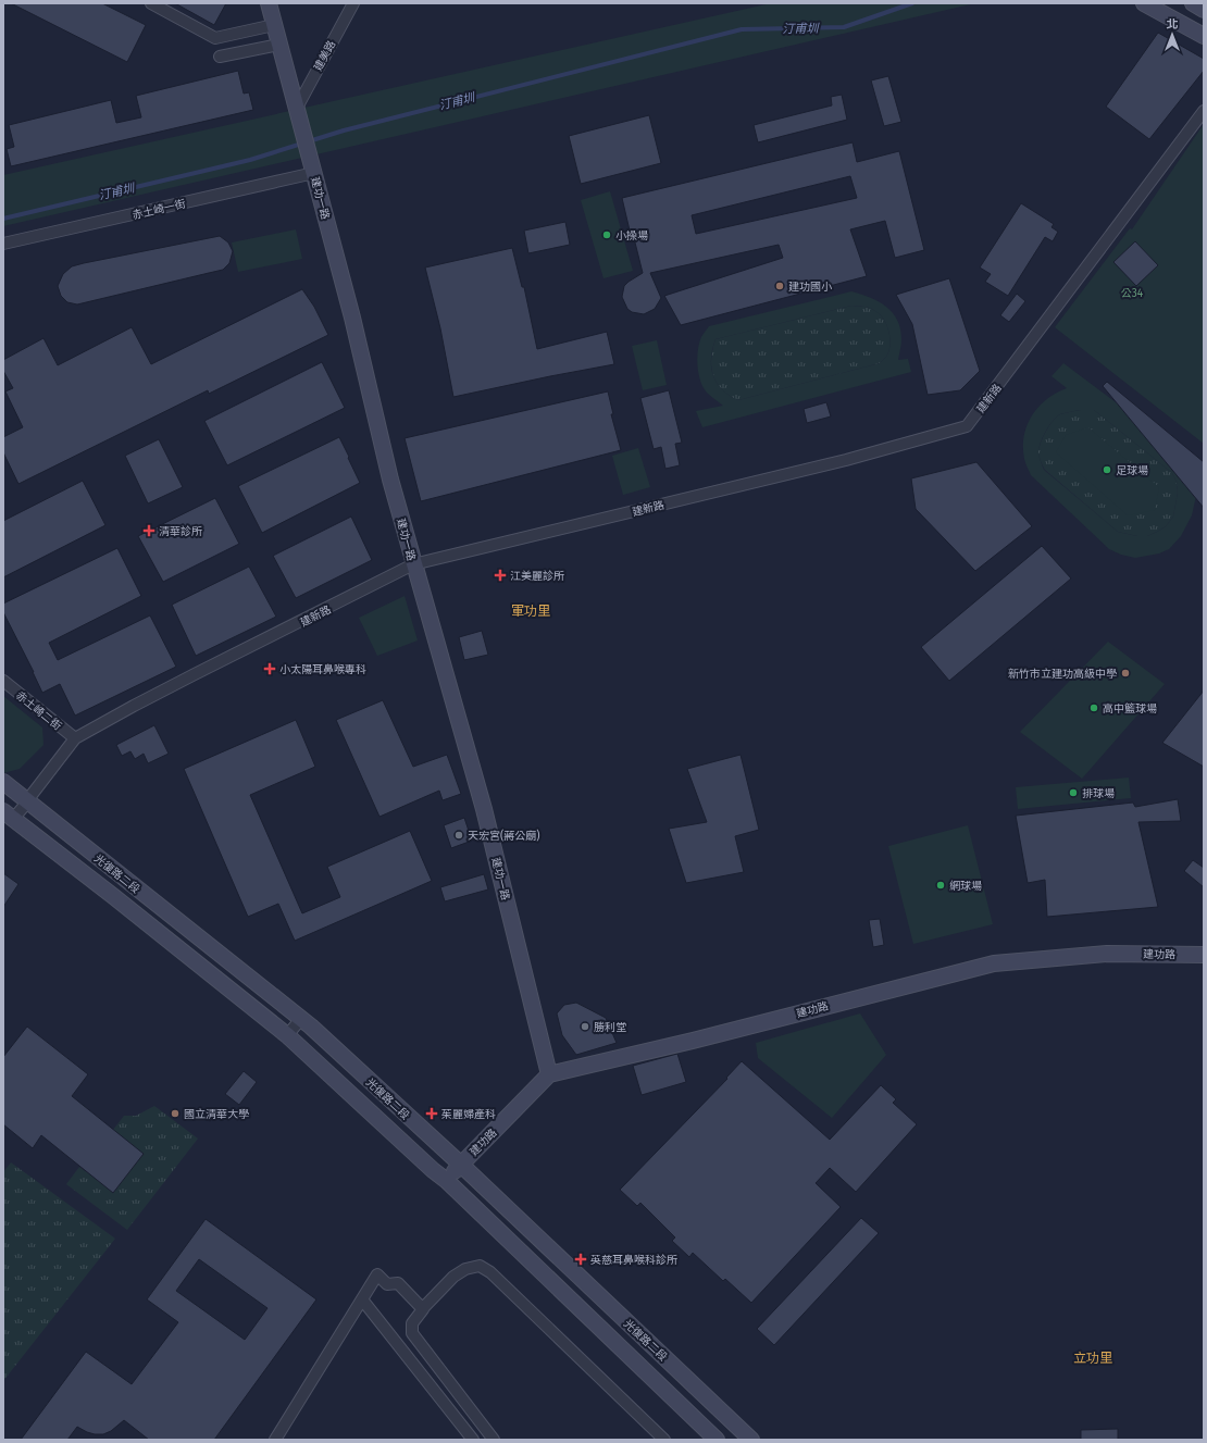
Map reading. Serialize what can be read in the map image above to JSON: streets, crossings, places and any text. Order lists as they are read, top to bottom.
{
  "streets": {
    "street": [
      "建美路",
      "建功一路",
      "赤土崎一街",
      "建新路",
      "赤土崎二街",
      "光復路二段",
      "建功路"
    ]
  },
  "crossings": [
    ["建美路", "建功一路"],
    ["建功一路", "赤土崎一街"],
    ["建功一路", "建新路"],
    ["建功一路", "建功路"],
    ["建新路", "赤土崎二街"],
    ["建新路", "光復路二段"],
    ["光復路二段", "建功路"]
  ],
  "districts": ["軍功里", "立功里"],
  "water": ["汀甫圳"],
  "parks": ["公34"],
  "places": {
    "other": [
      "小操場",
      "建功國小",
      "足球場",
      "新竹市立建功高級中學",
      "高中籃球場",
      "排球場",
      "天宏宮(蔣公廟)",
      "網球場",
      "勝利堂",
      "國立清華大學"
    ],
    "health": [
      "清華診所",
      "江美麗診所",
      "小太陽耳鼻喉專科",
      "茱麗婦產科",
      "英慈耳鼻喉科診所"
    ]
  },
  "north": "top"
}
